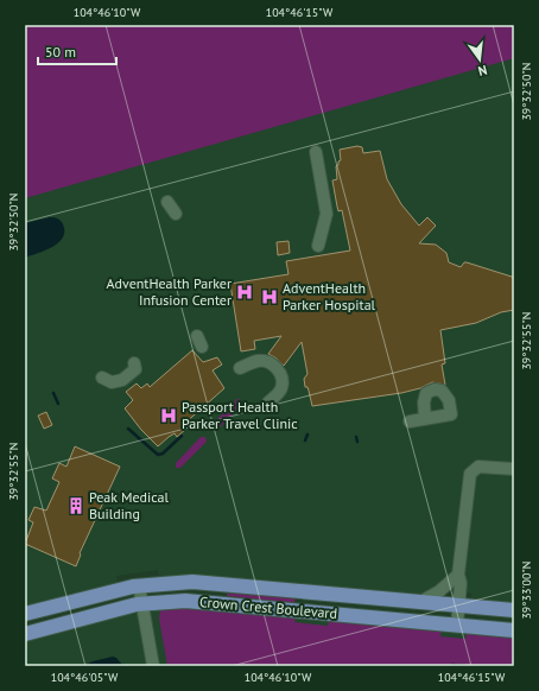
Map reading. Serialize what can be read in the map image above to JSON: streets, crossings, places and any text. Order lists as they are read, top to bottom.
{
  "streets": {
    "main road": ["Crown Crest Boulevard"]
  },
  "places": {
    "hospital": ["AdventHealth Parker Infusion Center", "AdventHealth Parker Hospital", "Passport Health Parker Travel Clinic"],
    "building": ["Peak Medical Building"]
  },
  "scale_bar": "50 m",
  "north": "bottom",
  "coordinates": [
    "104°46'10\"W",
    "104°46'15\"W",
    "39°32'50\"N",
    "39°32'55\"N",
    "39°33'00\"N",
    "104°46'05\"W"
  ]
}
